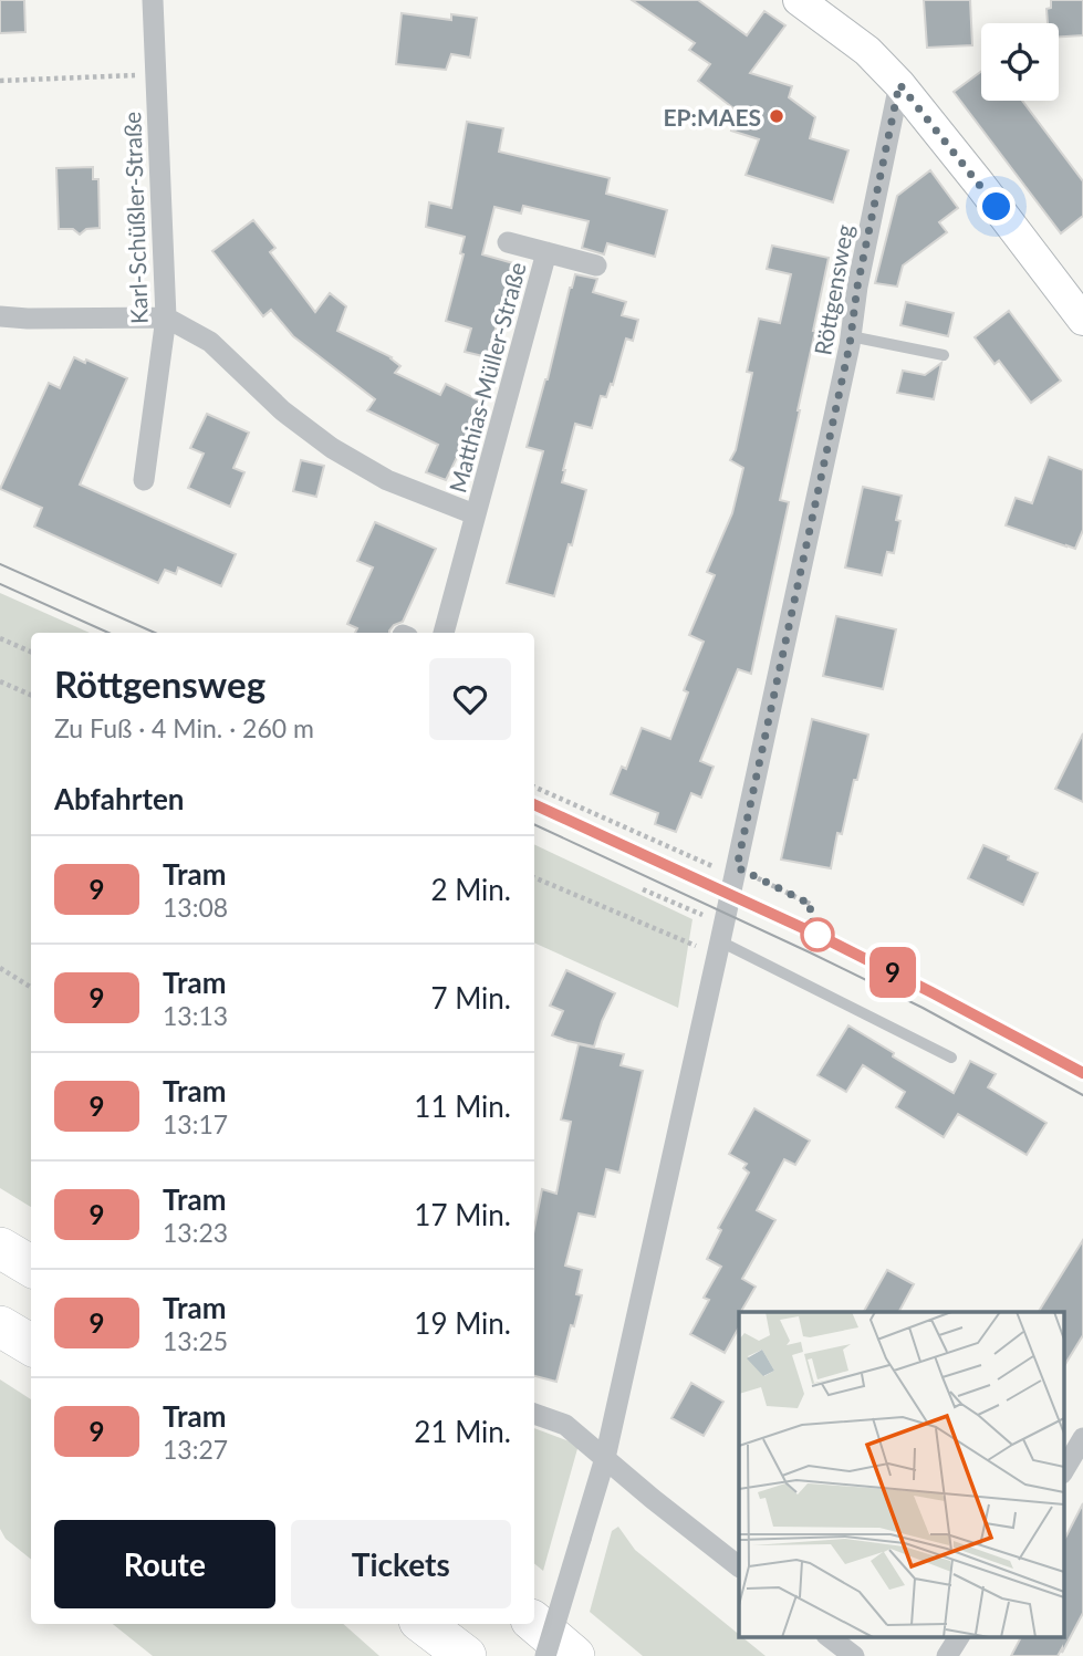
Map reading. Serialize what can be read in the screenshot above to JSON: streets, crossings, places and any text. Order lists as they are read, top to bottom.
{
  "streets": {
    "street": ["Karl-Schüßler-Straße", "Röttgensweg", "Matthias-Müller-Straße"]
  },
  "crossings": [
    ["Karl-Schüßler-Straße", "Matthias-Müller-Straße"]
  ],
  "places": ["EP:MAES"],
  "lines": ["tram line 9"],
  "page": {
    "on_map": "9",
    "heading": [
      ["Röttgensweg", "Zu Fuß · 4 Min. · 260 m"],
      "Abfahrten"
    ],
    "list": [
      {
        "mark": "9",
        "name": "Tram",
        "note": "13:08",
        "value": "2 Min."
      },
      {
        "mark": "9",
        "name": "Tram",
        "note": "13:13",
        "value": "7 Min."
      },
      {
        "mark": "9",
        "name": "Tram",
        "note": "13:17",
        "value": "11 Min."
      },
      {
        "mark": "9",
        "name": "Tram",
        "note": "13:23",
        "value": "17 Min."
      },
      {
        "mark": "9",
        "name": "Tram",
        "note": "13:25",
        "value": "19 Min."
      },
      {
        "mark": "9",
        "name": "Tram",
        "note": "13:27",
        "value": "21 Min."
      }
    ],
    "buttons": ["Route", "Tickets"]
  }
}
